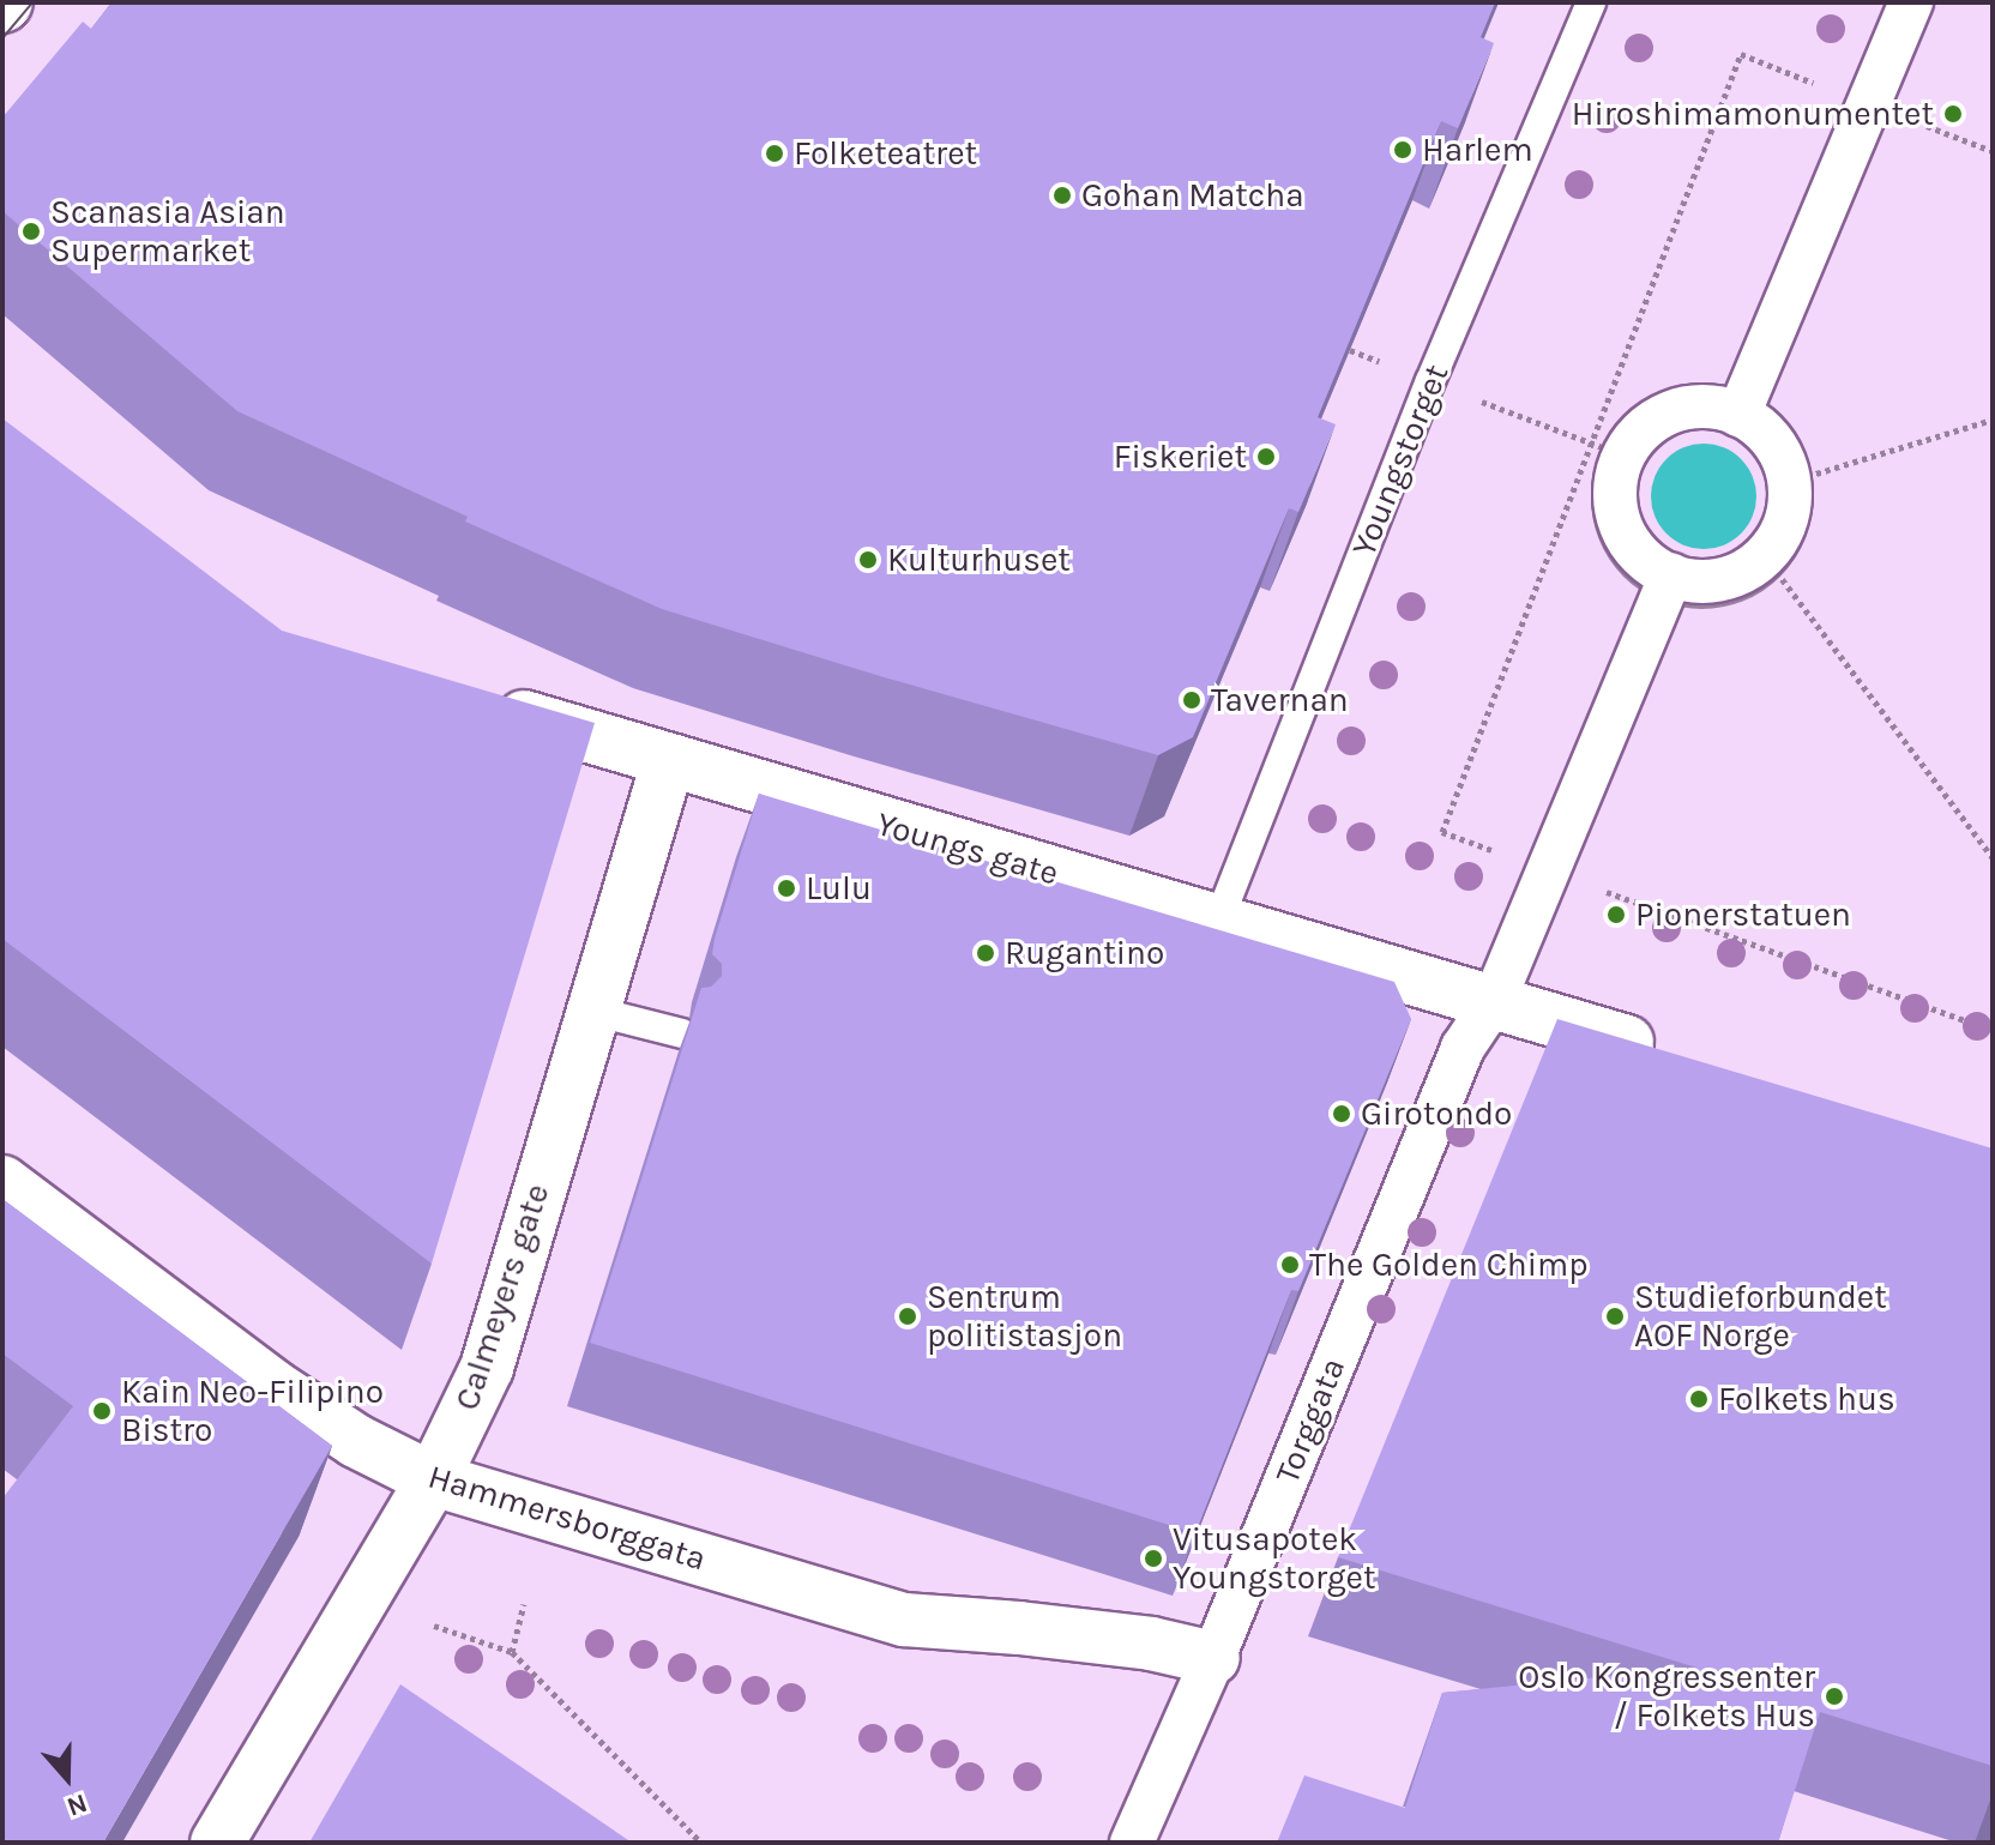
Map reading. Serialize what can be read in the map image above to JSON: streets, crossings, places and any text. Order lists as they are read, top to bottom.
{
  "streets": {
    "main road": ["Youngs gate", "Calmeyers gate", "Hammersborggata"],
    "street": ["Torggata"],
    "lane": ["Youngstorget"]
  },
  "crossings": [
    ["Youngstorget", "Youngs gate"],
    ["Youngs gate", "Calmeyers gate"],
    ["Youngs gate", "Torggata"],
    ["Calmeyers gate", "Hammersborggata"],
    ["Torggata", "Hammersborggata"]
  ],
  "places": [
    "Hiroshimamonumentet",
    "Harlem",
    "Folketeatret",
    "Gohan Matcha",
    "Scanasia Asian Supermarket",
    "Fiskeriet",
    "Kulturhuset",
    "Tavernan",
    "Lulu",
    "Pionerstatuen",
    "Rugantino",
    "Girotondo",
    "The Golden Chimp",
    "Sentrum politistasjon",
    "Studieforbundet AOF Norge",
    "Folkets hus",
    "Kain Neo-Filipino Bistro",
    "Vitusapotek Youngstorget",
    "Oslo Kongressenter / Folkets Hus"
  ],
  "north": "bottom"
}
